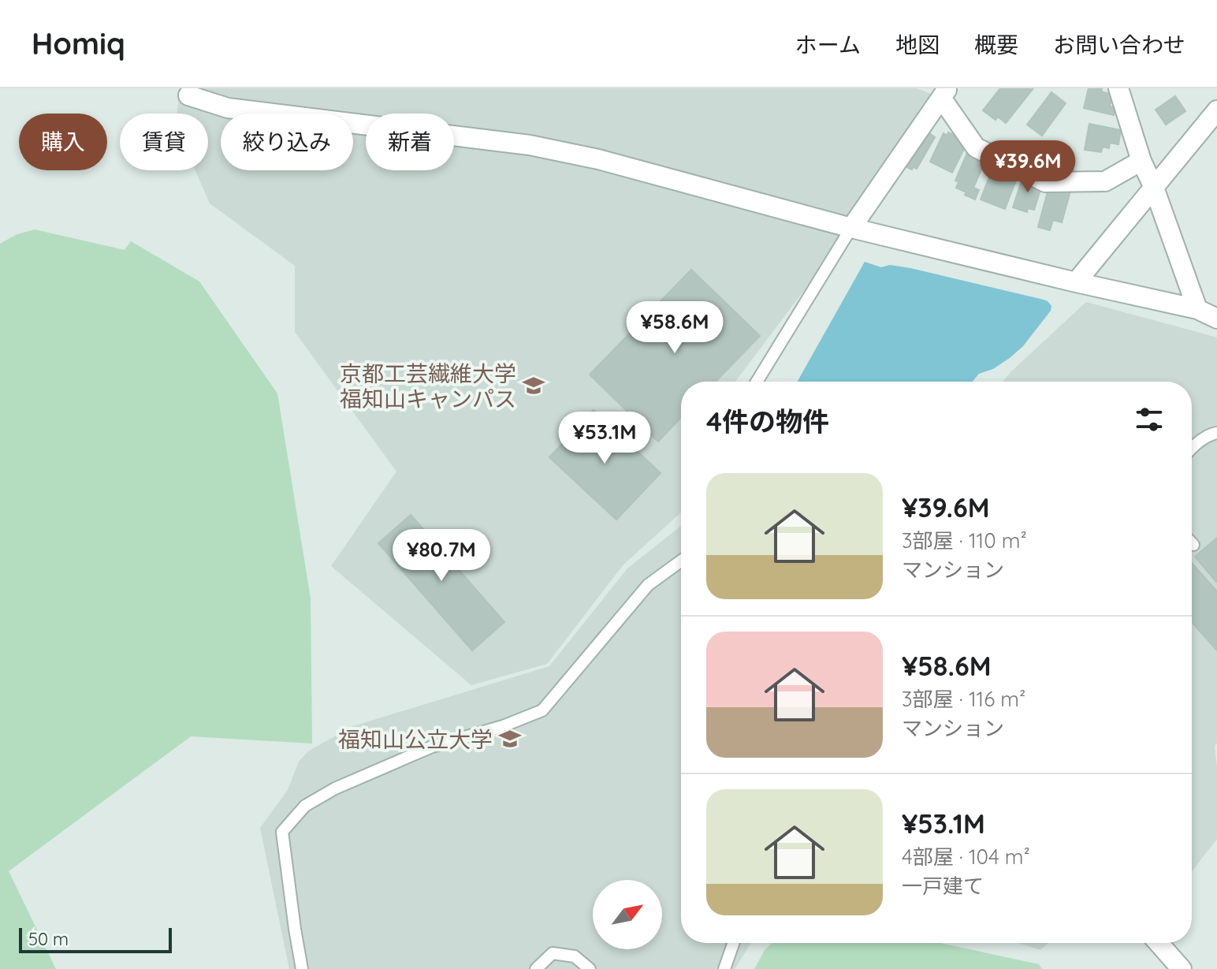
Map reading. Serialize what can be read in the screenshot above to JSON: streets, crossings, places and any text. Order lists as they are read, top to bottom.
{
  "places": {
    "school or university": ["京都工芸繊維大学 福知山キャンパス", "福知山公立大学"]
  },
  "scale_bar": "50 m",
  "north": "top right",
  "page": {
    "header": "Homiq",
    "nav": [
      "ホーム",
      "地図",
      "概要",
      "お問い合わせ"
    ],
    "chip": [
      "購入",
      "賃貸",
      "絞り込み",
      "新着"
    ],
    "price": [
      "¥39.6M",
      "¥58.6M",
      "¥53.1M",
      "¥80.7M"
    ],
    "heading": "4件の物件",
    "list": [
      {
        "name": "¥39.6M",
        "note": "3部屋 · 110 m² · マンション"
      },
      {
        "name": "¥58.6M",
        "note": "3部屋 · 116 m² · マンション"
      },
      {
        "name": "¥53.1M",
        "note": "4部屋 · 104 m² · 一戸建て"
      }
    ],
    "scale": "50 m"
  }
}
